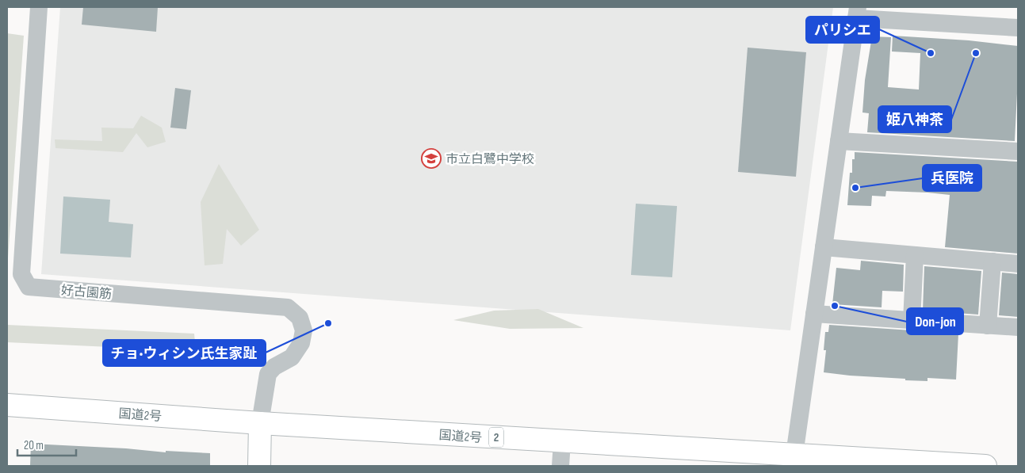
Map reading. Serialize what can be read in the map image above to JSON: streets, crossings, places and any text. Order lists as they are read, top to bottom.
{
  "streets": {
    "main road": ["国道2号", "2"],
    "street": ["好古園筋"]
  },
  "crossings": [
    ["好古園筋", "国道2号"]
  ],
  "places": {
    "other": [
      "パリシエ",
      "姫八神茶",
      "兵医院",
      "Don-jon",
      "チョ•ウィシン氏生家趾"
    ],
    "school or university": ["市立白鷺中学校"]
  },
  "scale_bar": "20 m"
}
